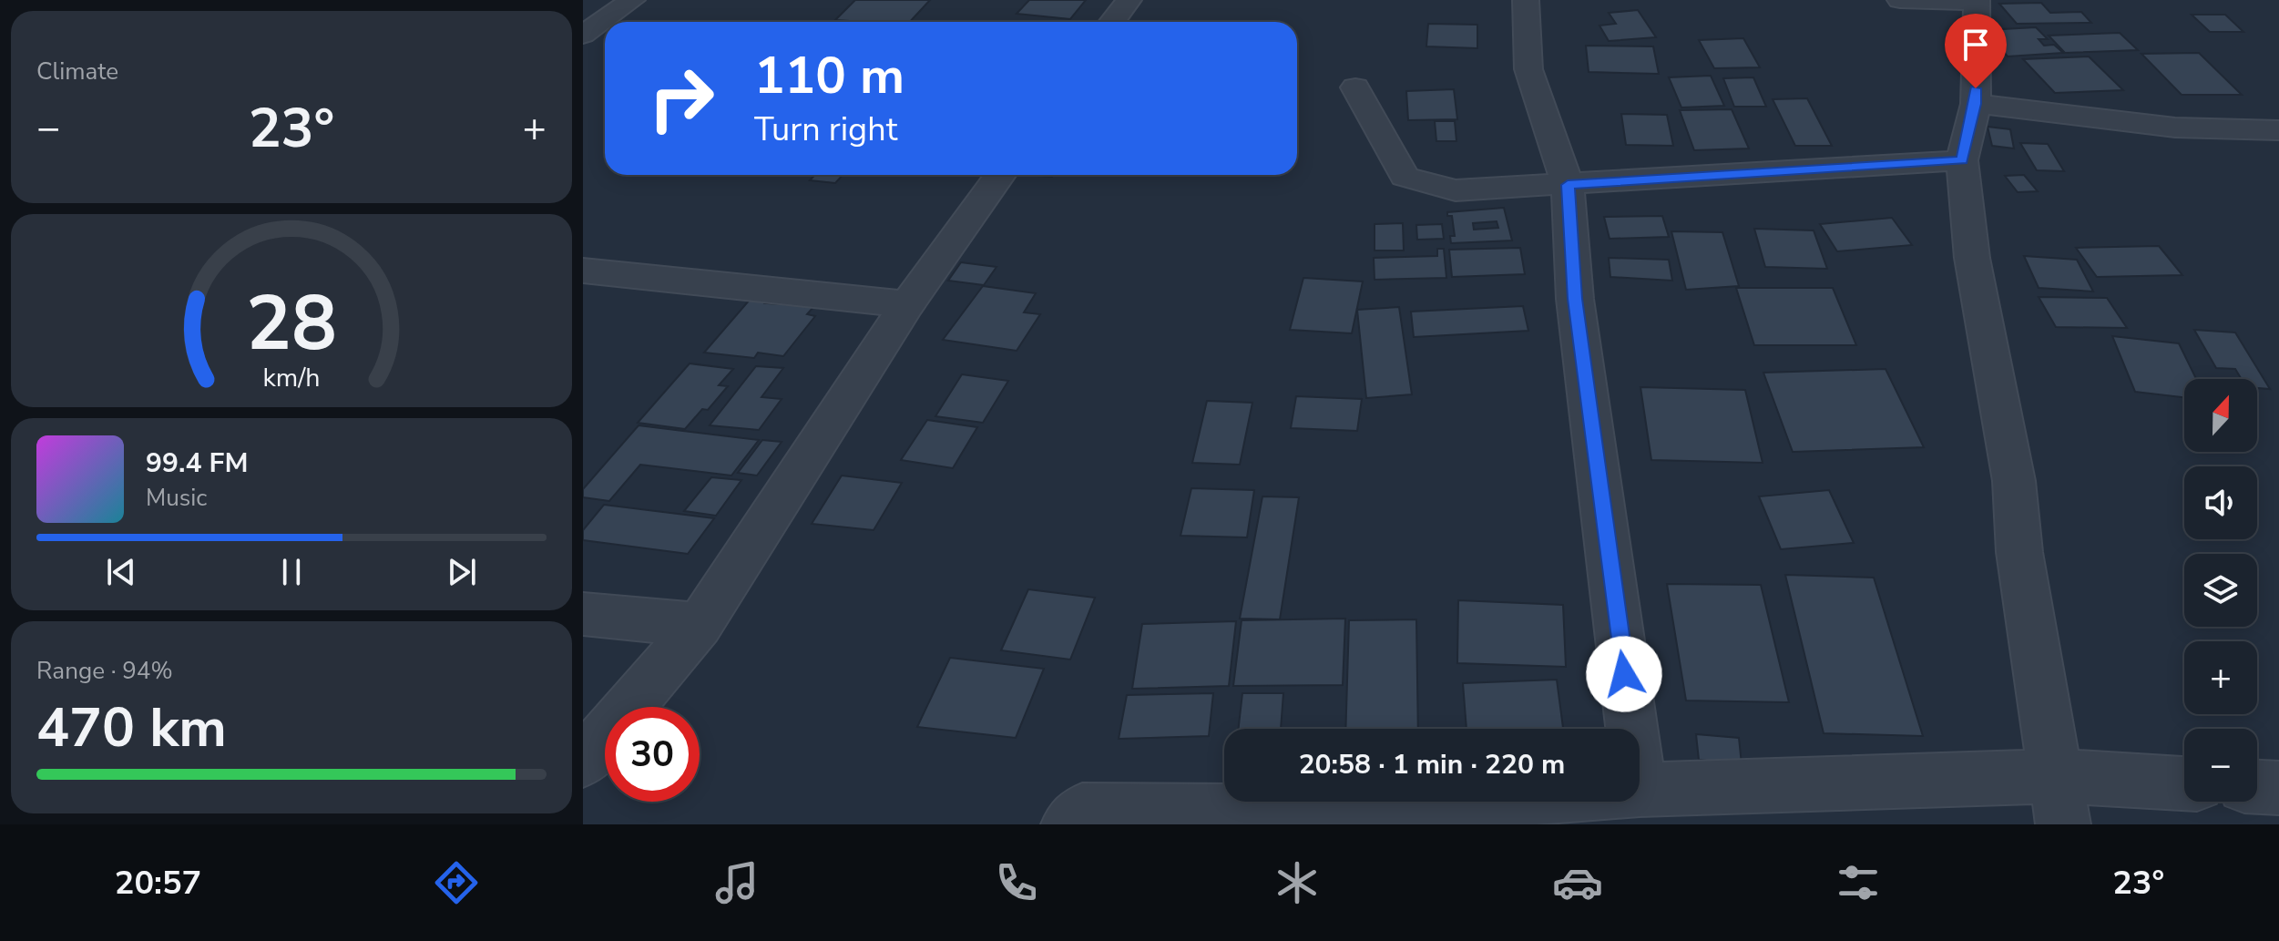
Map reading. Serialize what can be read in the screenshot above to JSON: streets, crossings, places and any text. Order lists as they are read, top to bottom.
{
  "north": "top",
  "page": {
    "tile": [
      "Climate",
      ["Range · 94%", "470 km"]
    ],
    "turn": ["110 m", "Turn right"],
    "heat": ["−", "23°", "+"],
    "map_buttons": ["+", "−"],
    "song": ["99.4 FM", "Music"],
    "limit": "30",
    "trip": "20:58 · 1 min · 220 m",
    "tabs": ["20:57", "23°"],
    "gauge": ["28", "km/h"]
  }
}
